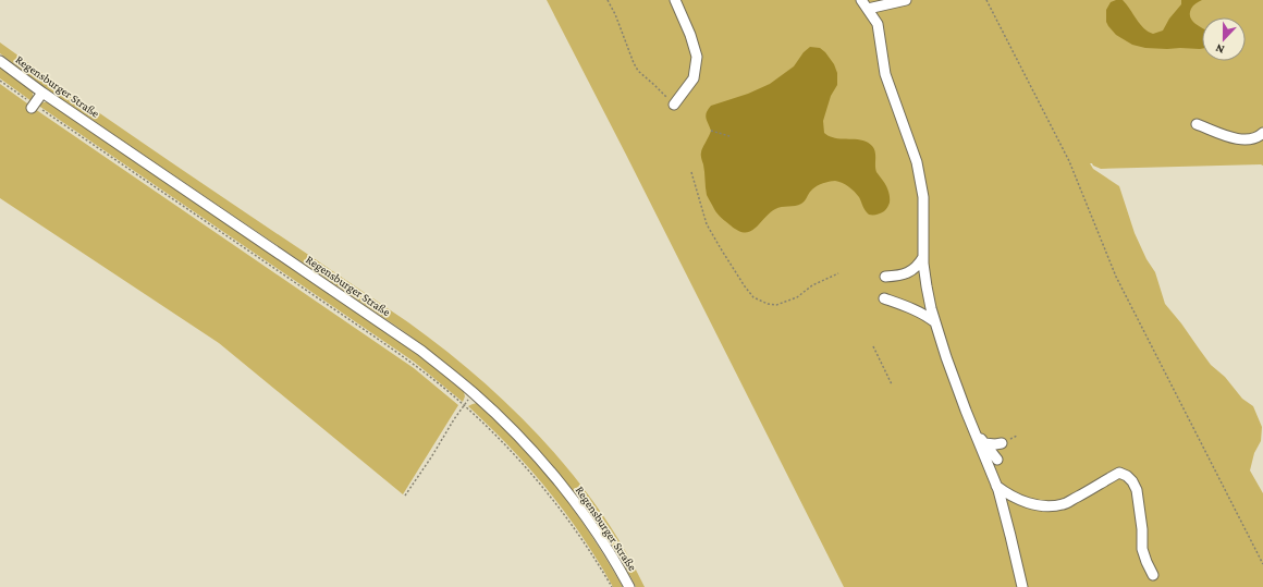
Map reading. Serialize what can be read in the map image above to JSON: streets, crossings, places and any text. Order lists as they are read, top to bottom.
{
  "streets": {
    "street": ["Regensburger Straße"]
  },
  "north": "bottom"
}
